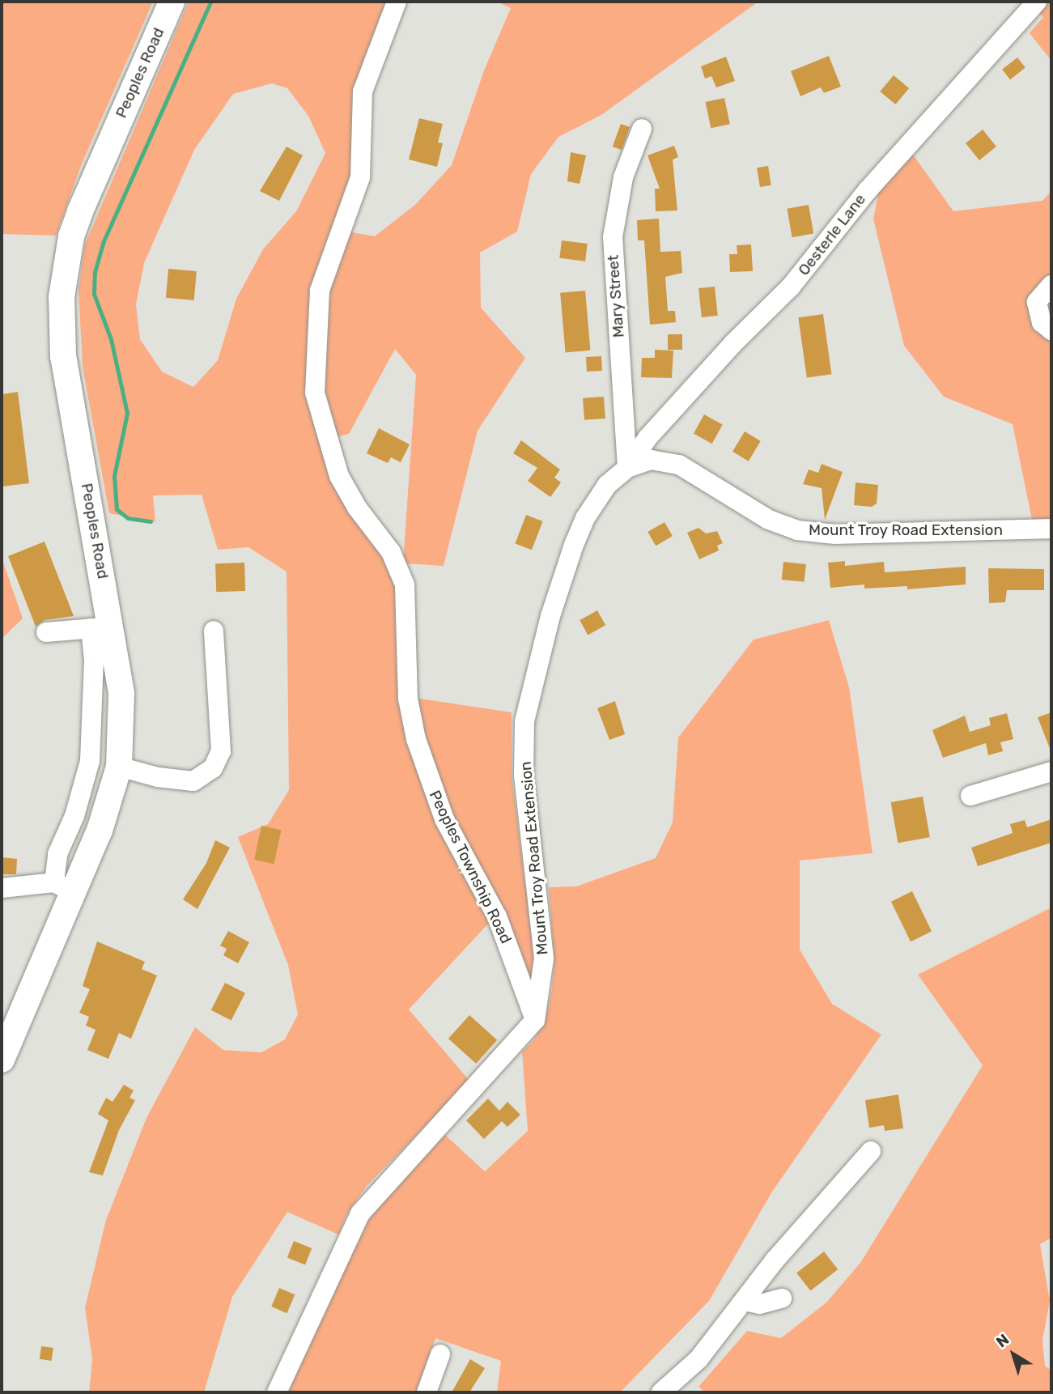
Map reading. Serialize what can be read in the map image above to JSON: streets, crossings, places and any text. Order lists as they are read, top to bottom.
{
  "streets": {
    "main road": ["Peoples Road"],
    "street": [
      "Oesterle Lane",
      "Mary Street",
      "Mount Troy Road Extension",
      "Peoples Township Road"
    ]
  },
  "crossings": [
    ["Oesterle Lane", "Mary Street"],
    ["Oesterle Lane", "Mount Troy Road Extension"],
    ["Mary Street", "Mount Troy Road Extension"],
    ["Mount Troy Road Extension", "Peoples Township Road"]
  ],
  "north": "top left"
}
